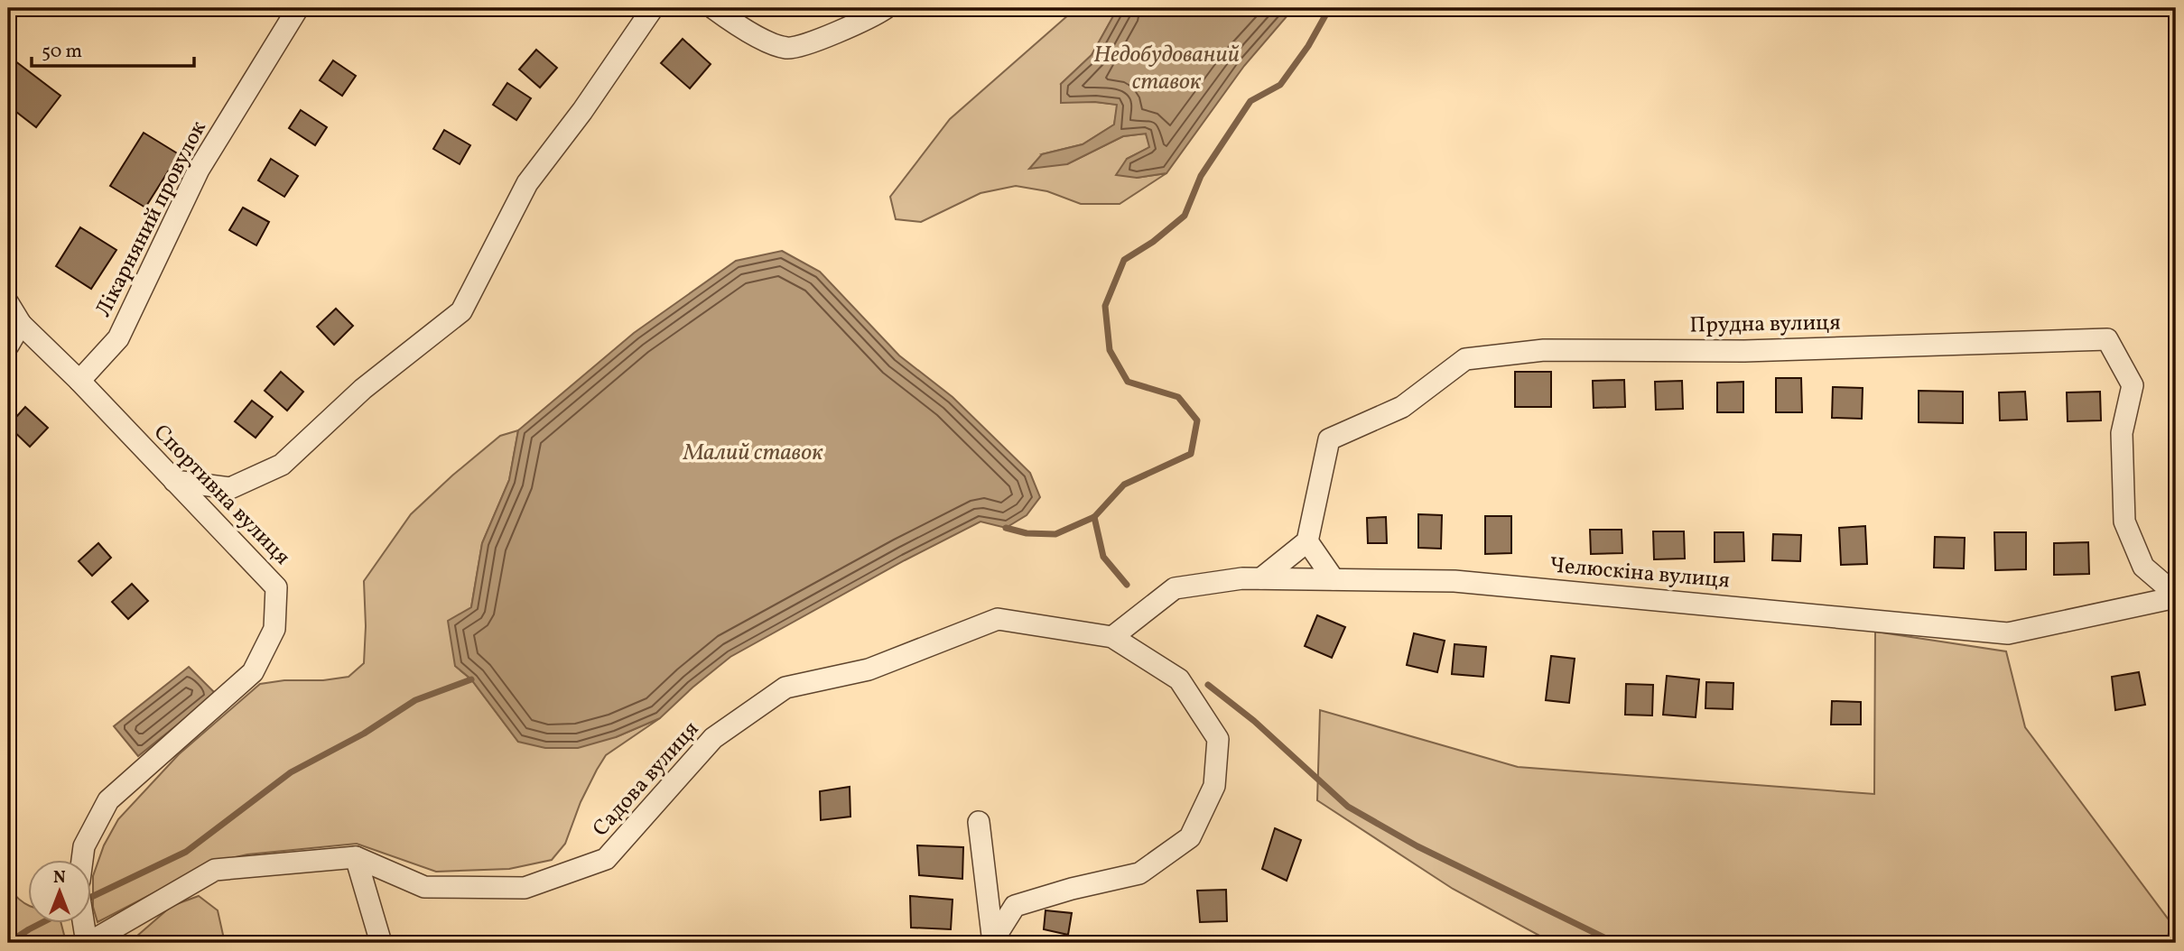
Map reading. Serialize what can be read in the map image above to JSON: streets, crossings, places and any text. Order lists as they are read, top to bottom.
{
  "streets": {
    "street": [
      "Лікарняний провулок",
      "Прудна вулиця",
      "Спортивна вулиця",
      "Челюскіна вулиця",
      "Садова вулиця"
    ]
  },
  "crossings": [
    ["Лікарняний провулок", "Спортивна вулиця"],
    ["Прудна вулиця", "Челюскіна вулиця"],
    ["Челюскіна вулиця", "Садова вулиця"]
  ],
  "water": ["Недобудований ставок", "Малий ставок"],
  "scale_bar": "50 m",
  "north": "top"
}
